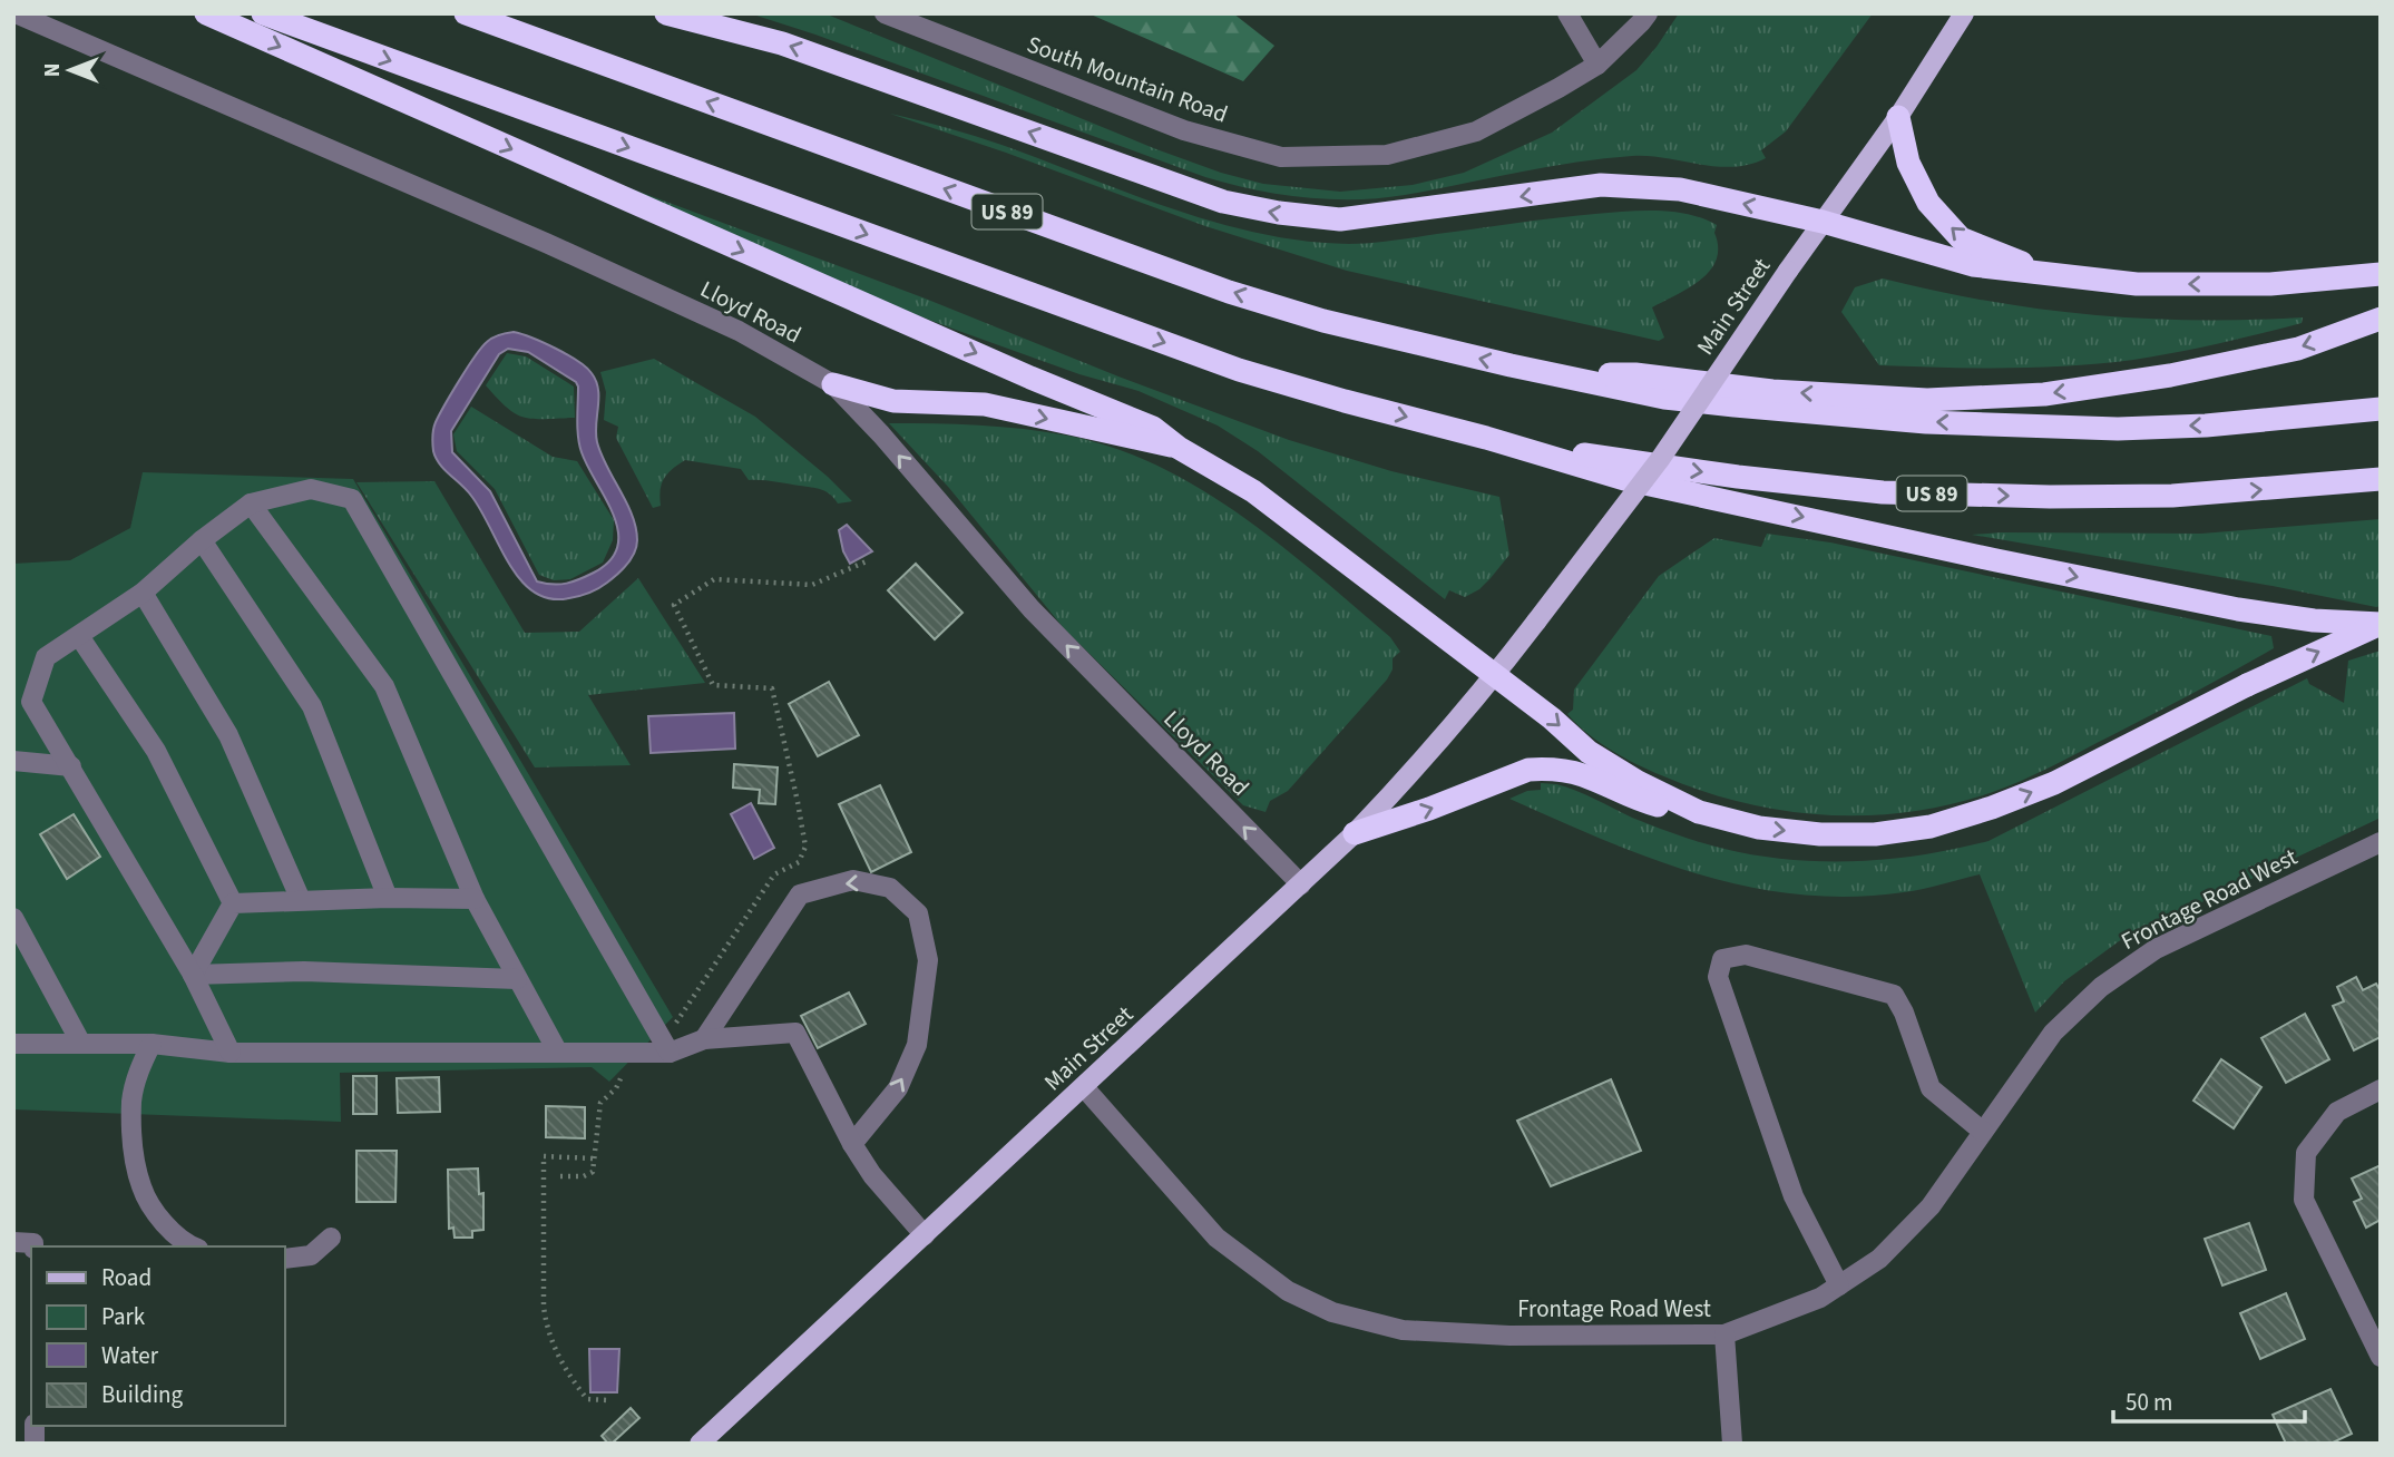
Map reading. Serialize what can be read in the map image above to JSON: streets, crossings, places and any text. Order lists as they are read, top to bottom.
{
  "streets": {
    "highway": ["US 89"],
    "main road": ["Main Street"],
    "street": ["South Mountain Road", "Lloyd Road", "Frontage Road West"]
  },
  "crossings": [
    ["Main Street", "Lloyd Road"],
    ["Main Street", "Frontage Road West"]
  ],
  "one_way": ["Lloyd Road"],
  "legend": [
    "Road",
    "Park",
    "Water",
    "Building"
  ],
  "scale_bar": "50 m",
  "north": "left"
}
